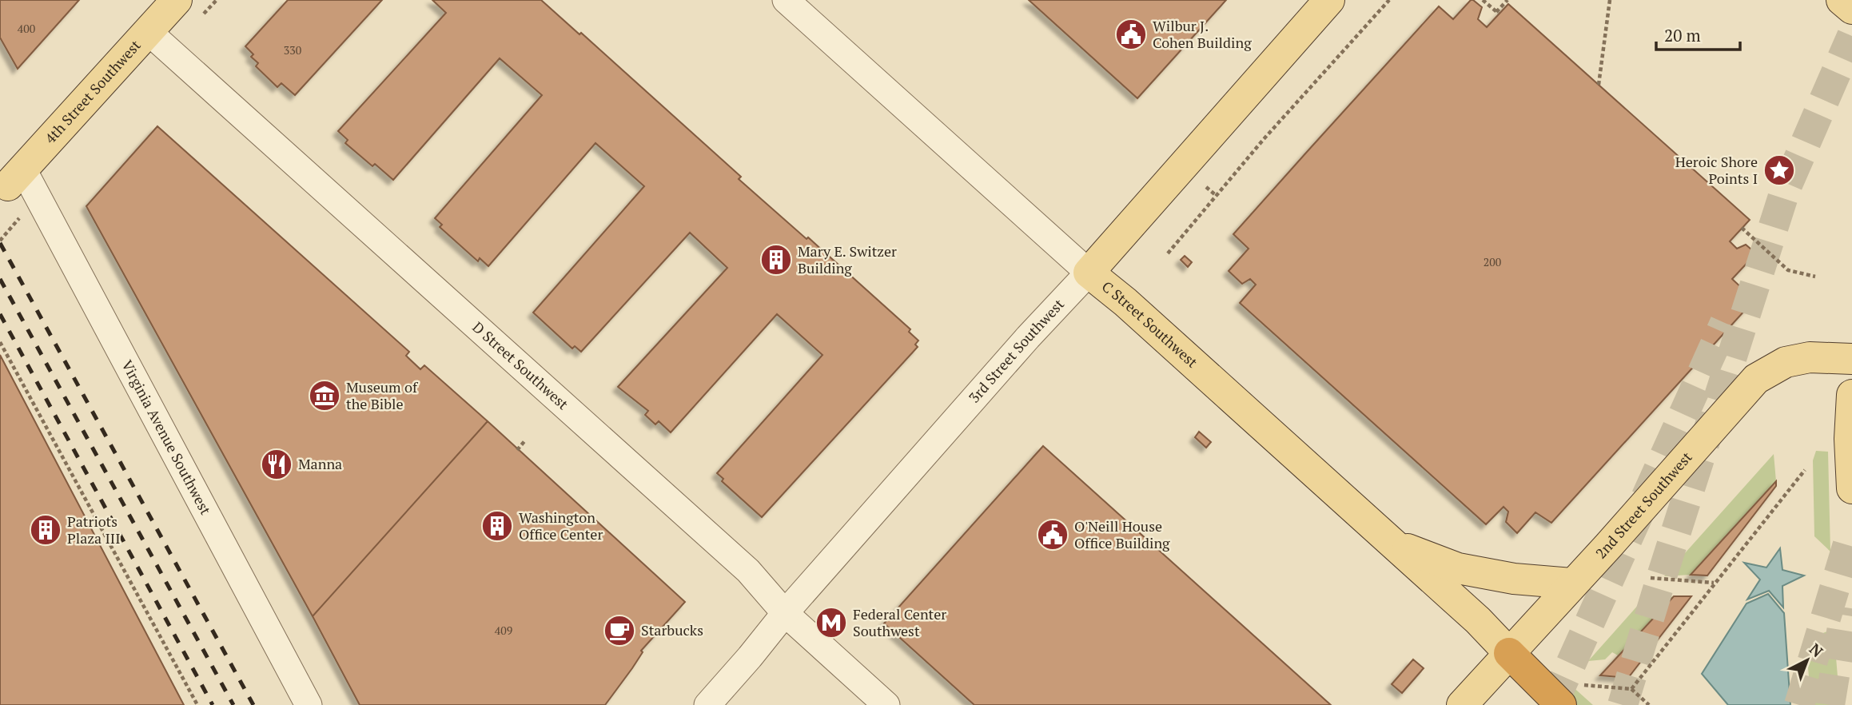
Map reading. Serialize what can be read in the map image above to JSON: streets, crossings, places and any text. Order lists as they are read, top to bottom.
{
  "streets": {
    "main road": [
      "4th Street Southwest",
      "C Street Southwest",
      "3rd Street Southwest",
      "2nd Street Southwest"
    ],
    "street": ["D Street Southwest", "Virginia Avenue Southwest"]
  },
  "crossings": [
    ["4th Street Southwest", "D Street Southwest"],
    ["4th Street Southwest", "Virginia Avenue Southwest"],
    ["C Street Southwest", "3rd Street Southwest"],
    ["C Street Southwest", "2nd Street Southwest"],
    ["3rd Street Southwest", "D Street Southwest"]
  ],
  "places": {
    "public building": ["Wilbur J. Cohen Building", "O'Neill House Office Building"],
    "place": ["Heroic Shore Points I"],
    "building": ["Mary E. Switzer Building", "Washington Office Center", "Patriots Plaza III"],
    "museum": ["Museum of the Bible"],
    "restaurant": ["Manna"],
    "metro station": ["Federal Center Southwest"],
    "cafe": ["Starbucks"]
  },
  "house_numbers": [
    "400",
    "330",
    "200",
    "409"
  ],
  "scale_bar": "20 m",
  "north": "top right"
}
